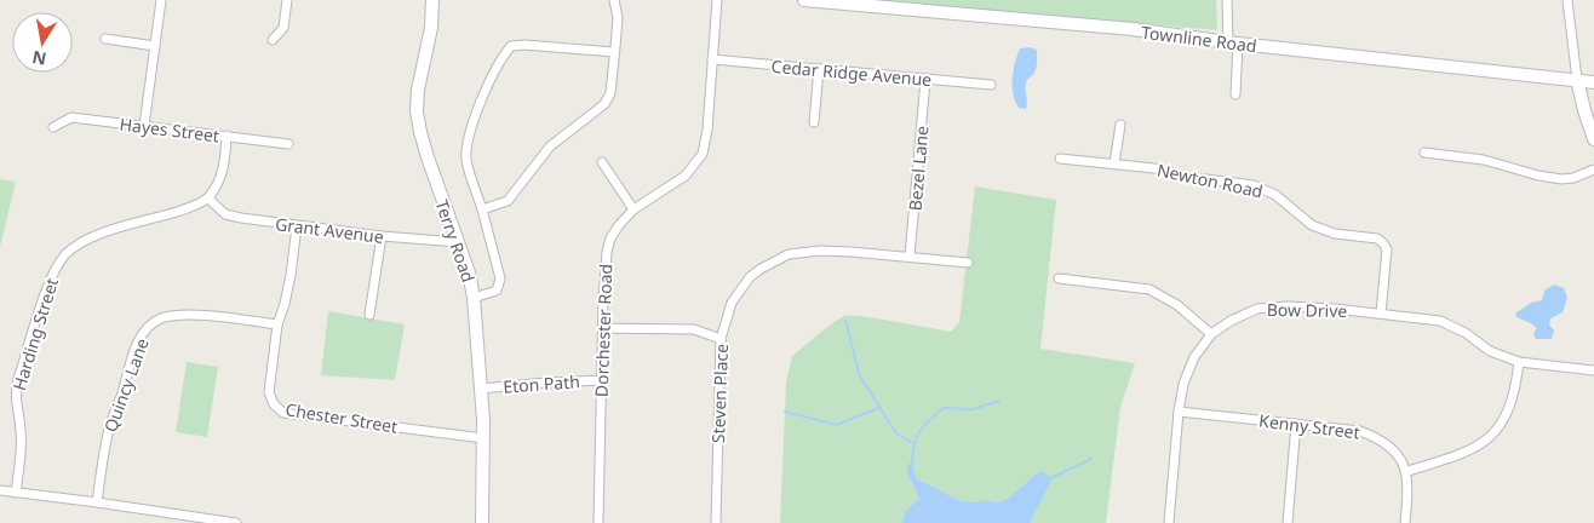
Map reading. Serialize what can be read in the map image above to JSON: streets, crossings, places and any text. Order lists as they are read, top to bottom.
{
  "streets": {
    "street": [
      "Townline Road",
      "Cedar Ridge Avenue",
      "Hayes Street",
      "Bezel Lane",
      "Newton Road",
      "Grant Avenue",
      "Terry Road",
      "Bow Drive",
      "Dorchester Road",
      "Harding Street",
      "Eton Path",
      "Quincy Lane",
      "Steven Place",
      "Chester Street",
      "Kenny Street"
    ]
  },
  "crossings": [
    ["Cedar Ridge Avenue", "Bezel Lane"],
    ["Cedar Ridge Avenue", "Dorchester Road"],
    ["Bezel Lane", "Steven Place"],
    ["Newton Road", "Bow Drive"],
    ["Grant Avenue", "Terry Road"],
    ["Grant Avenue", "Harding Street"],
    ["Grant Avenue", "Chester Street"],
    ["Terry Road", "Eton Path"],
    ["Terry Road", "Chester Street"],
    ["Bow Drive", "Kenny Street"],
    ["Dorchester Road", "Eton Path"],
    ["Quincy Lane", "Chester Street"]
  ],
  "north": "bottom"
}
